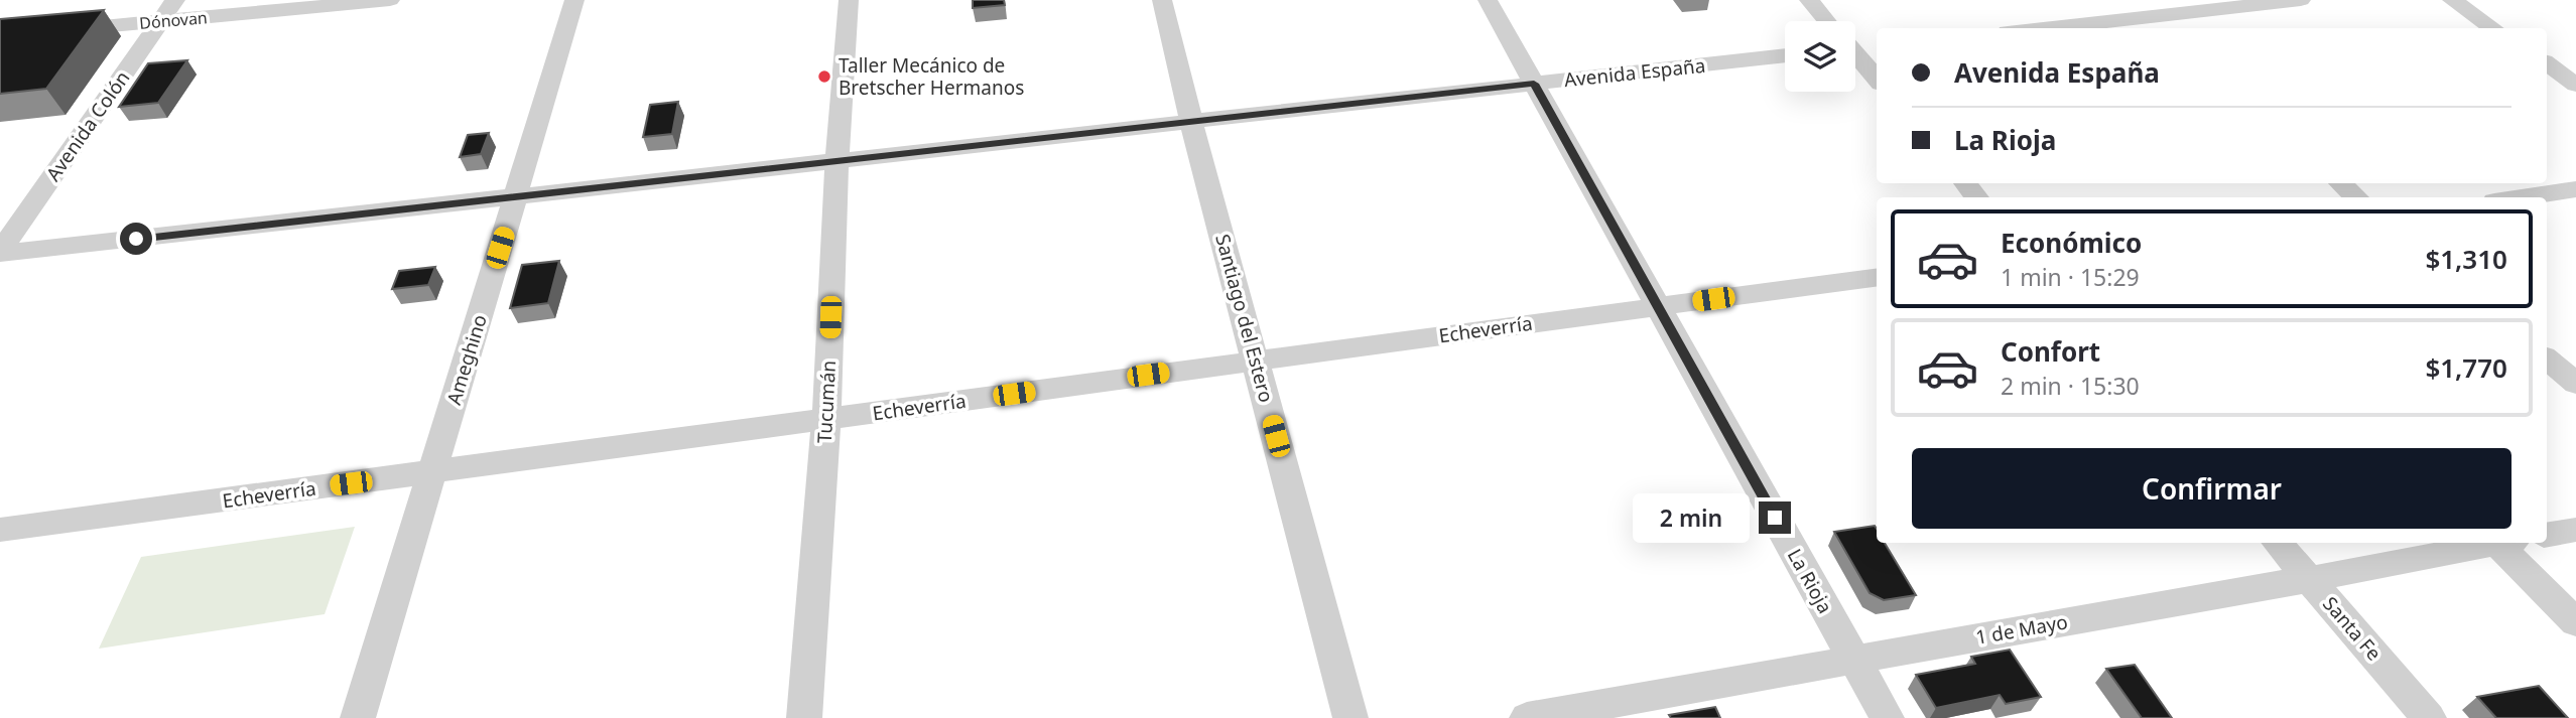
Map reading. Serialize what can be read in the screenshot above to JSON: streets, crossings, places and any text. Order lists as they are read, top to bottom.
{
  "streets": {
    "street": [
      "Dónovan",
      "Avenida España",
      "Avenida Colón",
      "Santiago del Estero",
      "Echeverría",
      "Ameghino",
      "Tucumán",
      "La Rioja",
      "Santa Fe",
      "1 de Mayo"
    ]
  },
  "crossings": [
    ["Dónovan", "Avenida Colón"],
    ["Avenida España", "Avenida Colón"],
    ["Avenida España", "Santiago del Estero"],
    ["Avenida España", "Ameghino"],
    ["Avenida España", "Tucumán"],
    ["Avenida España", "La Rioja"],
    ["Santiago del Estero", "Echeverría"],
    ["Echeverría", "Ameghino"],
    ["Echeverría", "Tucumán"],
    ["Echeverría", "La Rioja"],
    ["La Rioja", "1 de Mayo"],
    ["Santa Fe", "1 de Mayo"]
  ],
  "places": ["Taller Mecánico de Bretscher Hermanos"],
  "page": {
    "banner": ["Avenida España", "La Rioja"],
    "list": [
      {
        "name": "Económico",
        "note": "1 min · 15:29",
        "value": "$1,310"
      },
      {
        "name": "Confort",
        "note": "2 min · 15:30",
        "value": "$1,770"
      }
    ],
    "buttons": "Confirmar",
    "bubble": "2 min"
  }
}
